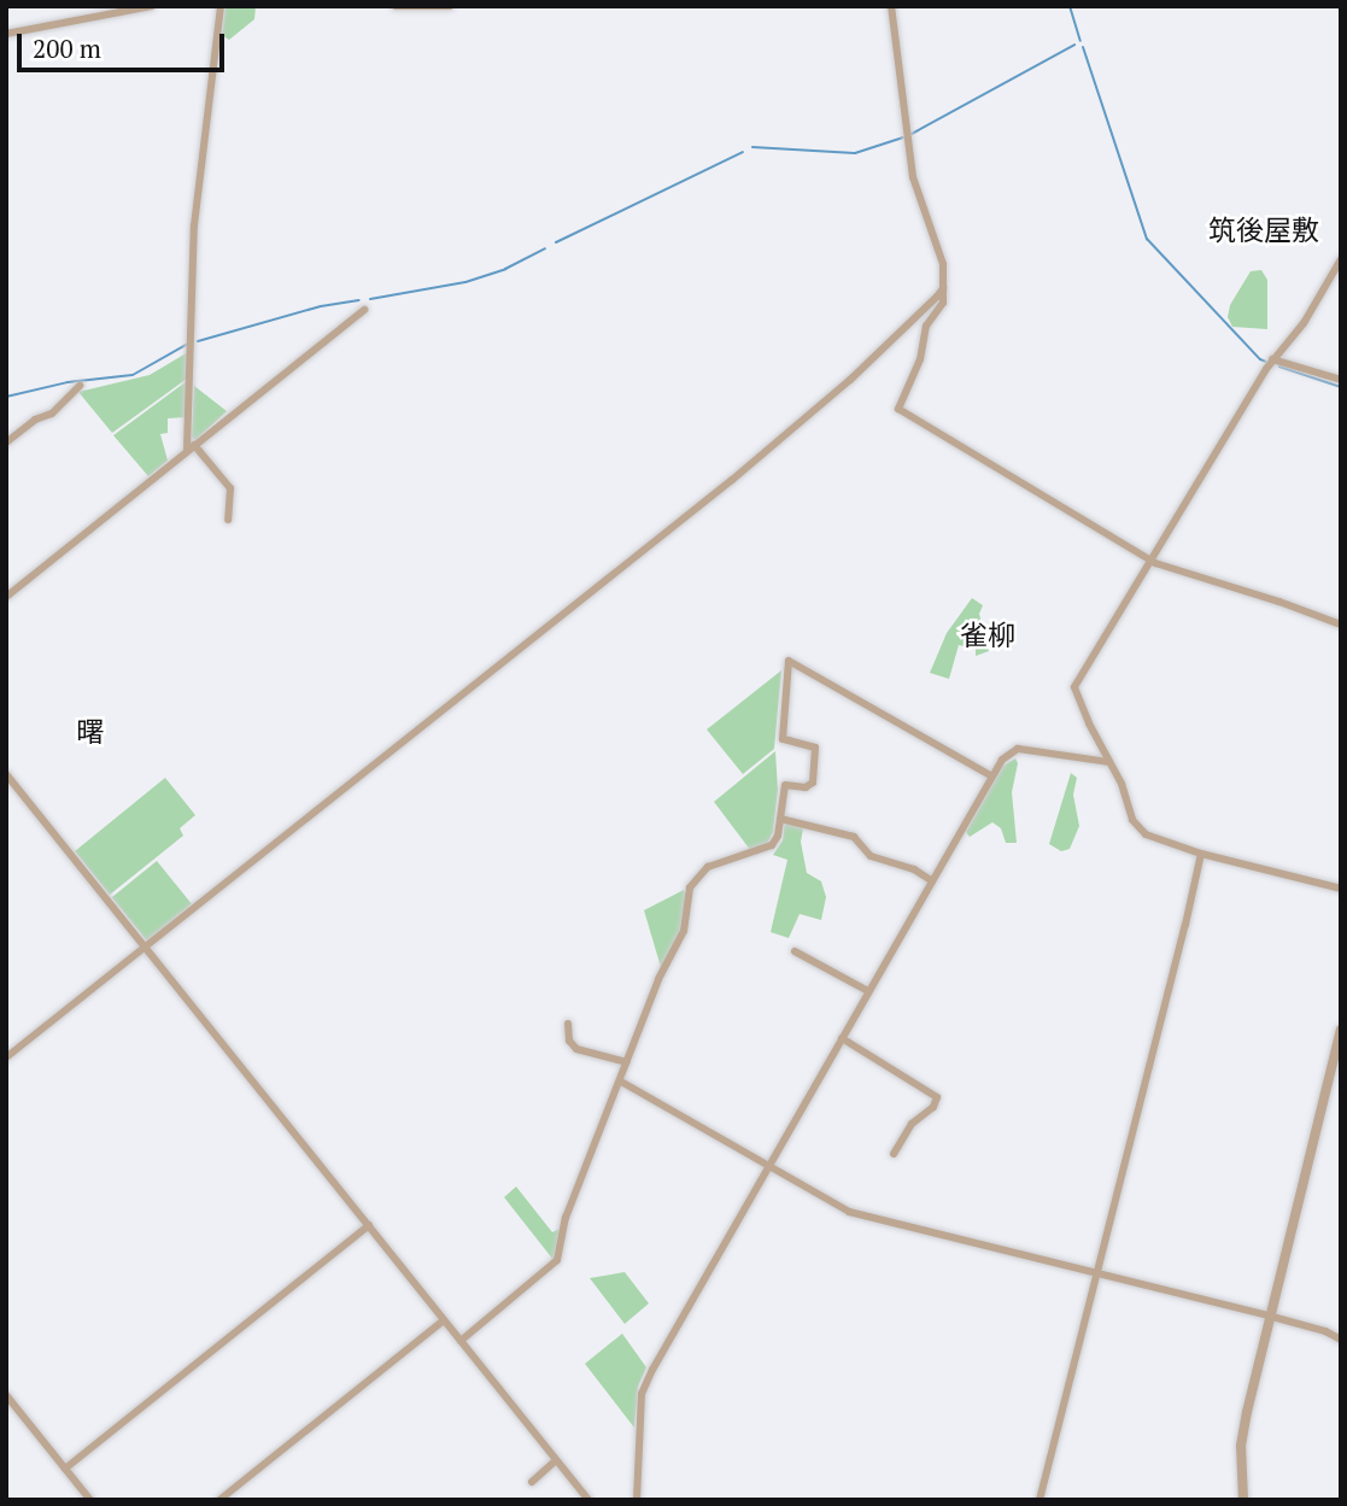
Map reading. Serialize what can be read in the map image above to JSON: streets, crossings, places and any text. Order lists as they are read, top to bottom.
{
  "districts": ["筑後屋敷", "雀柳", "曙"],
  "scale_bar": "200 m"
}
